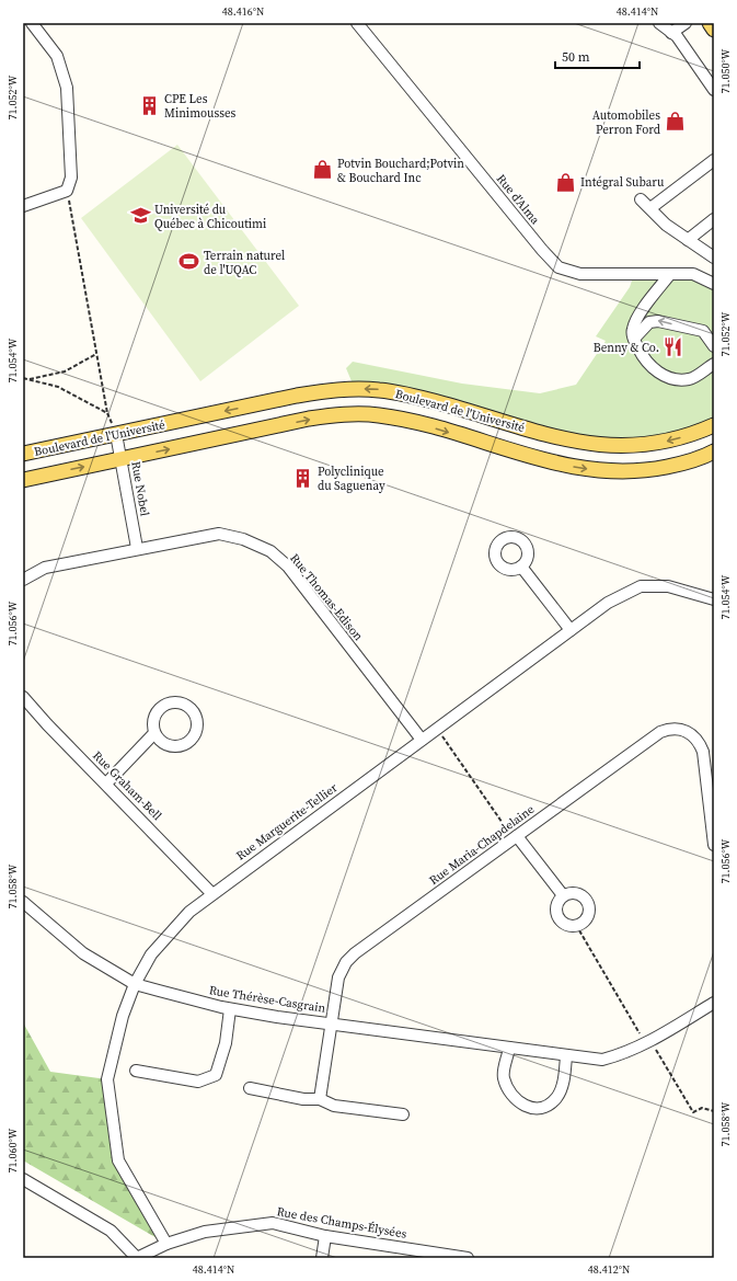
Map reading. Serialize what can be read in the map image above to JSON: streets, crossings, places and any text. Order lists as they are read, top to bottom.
{
  "streets": {
    "main road": ["Boulevard de l'Université"],
    "street": [
      "Rue d'Alma",
      "Rue Nobel",
      "Rue Thomas-Edison",
      "Rue Graham-Bell",
      "Rue Marguerite-Tellier",
      "Rue Maria-Chapdelaine",
      "Rue Thérèse-Casgrain",
      "Rue des Champs-Élysées"
    ]
  },
  "crossings": [
    ["Boulevard de l'Université", "Rue Nobel"],
    ["Rue Nobel", "Rue Thomas-Edison"],
    ["Rue Thomas-Edison", "Rue Marguerite-Tellier"],
    ["Rue Graham-Bell", "Rue Marguerite-Tellier"],
    ["Rue Marguerite-Tellier", "Rue Thérèse-Casgrain"],
    ["Rue Marguerite-Tellier", "Rue des Champs-Élysées"],
    ["Rue Maria-Chapdelaine", "Rue Thérèse-Casgrain"]
  ],
  "places": {
    "building": ["CPE Les Minimousses", "Polyclinique du Saguenay"],
    "shop": ["Automobiles Perron Ford", "Potvin Bouchard;Potvin & Bouchard Inc", "Intégral Subaru"],
    "school or university": ["Université du Québec à Chicoutimi"],
    "sports": ["Terrain naturel de l'UQAC"],
    "restaurant": ["Benny & Co."]
  },
  "scale_bar": "50 m",
  "coordinates": [
    "48.416°N",
    "48.414°N",
    "71.050°W",
    "71.052°W",
    "71.054°W",
    "71.056°W",
    "71.058°W",
    "71.060°W",
    "48.412°N"
  ]
}
